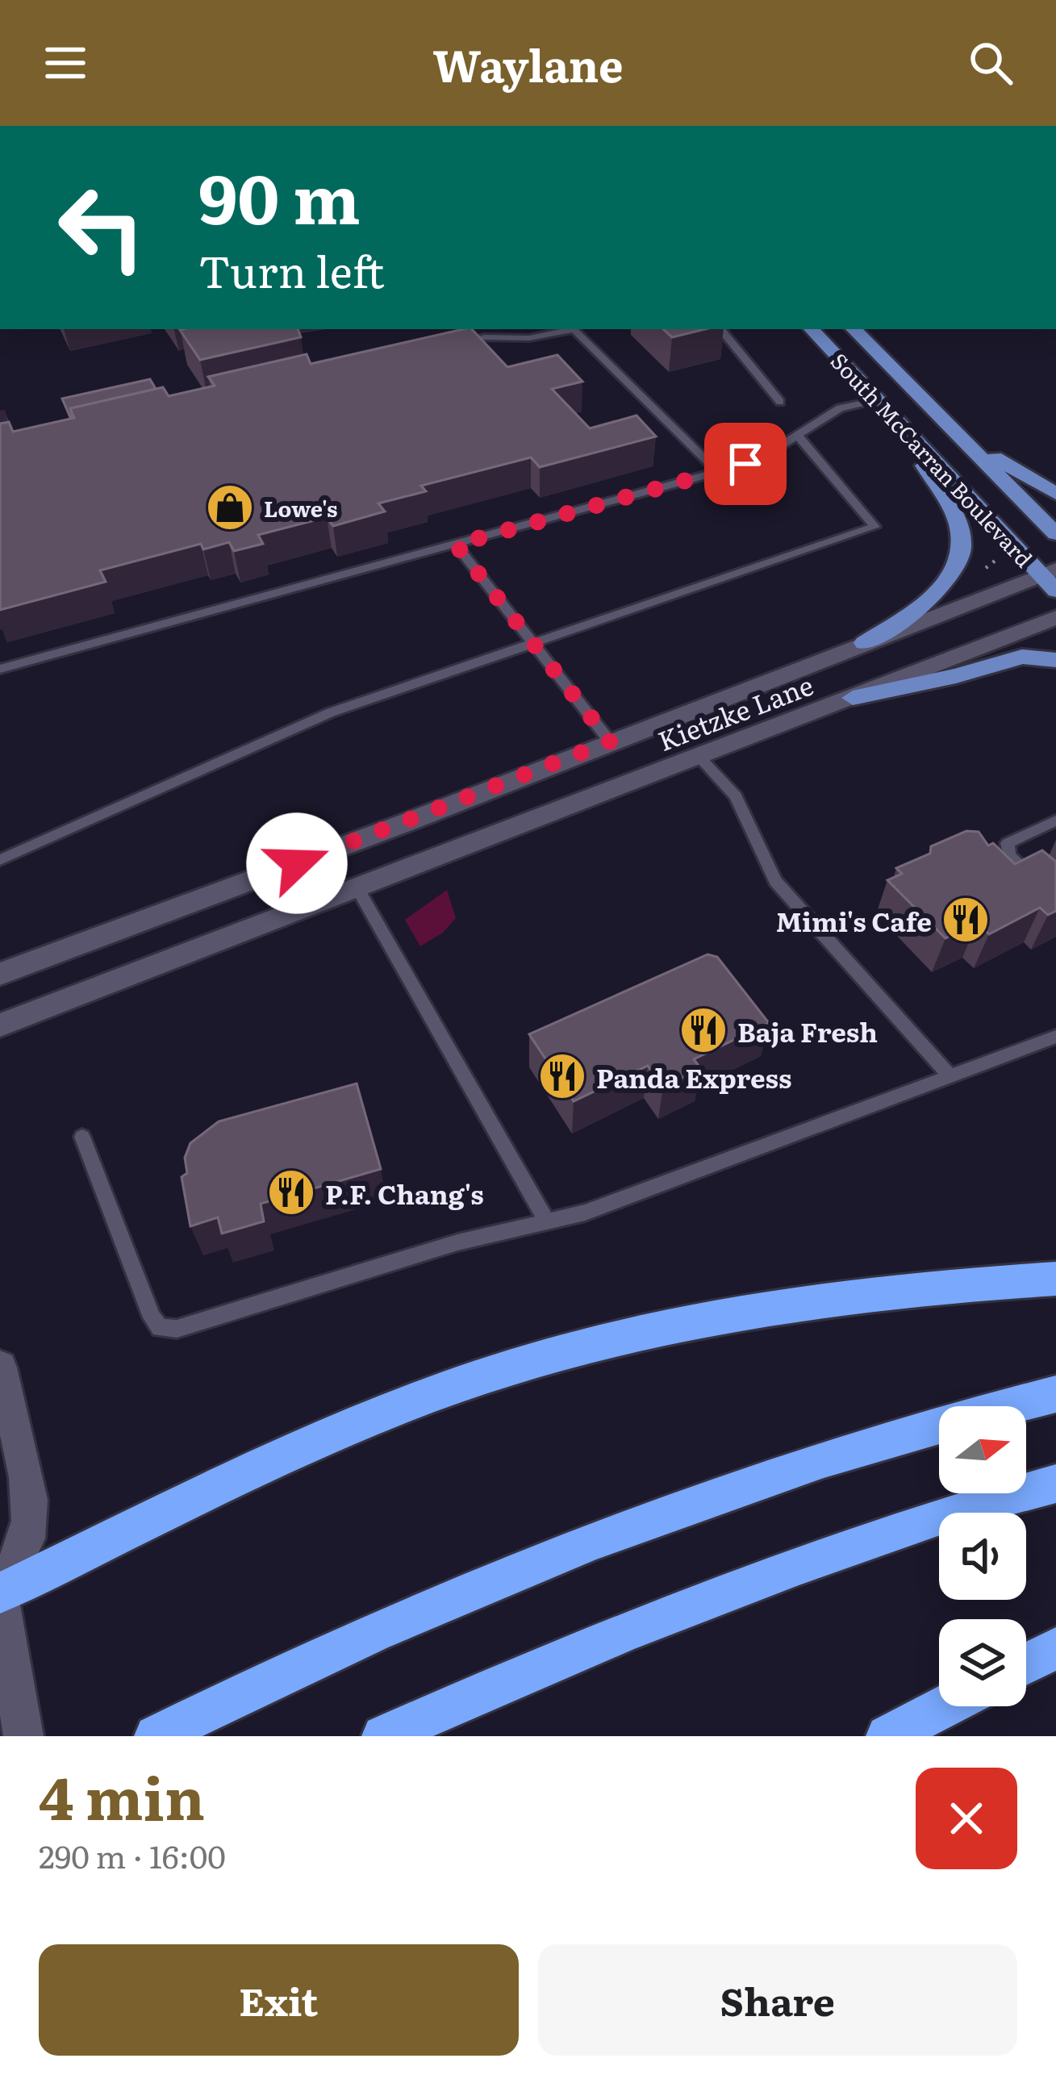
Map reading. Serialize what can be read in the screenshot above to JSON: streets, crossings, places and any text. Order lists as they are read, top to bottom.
{
  "streets": {
    "main road": ["South McCarran Boulevard", "Kietzke Lane"]
  },
  "crossings": [
    ["South McCarran Boulevard", "Kietzke Lane"]
  ],
  "places": {
    "shop": ["Lowe's"],
    "restaurant": [
      "Mimi's Cafe",
      "Baja Fresh",
      "Panda Express",
      "P.F. Chang's"
    ]
  },
  "north": "right",
  "page": {
    "header": "Waylane",
    "turn": ["90 m", "Turn left"],
    "heading": ["4 min", "290 m · 16:00"],
    "buttons": ["Exit", "Share"]
  }
}
